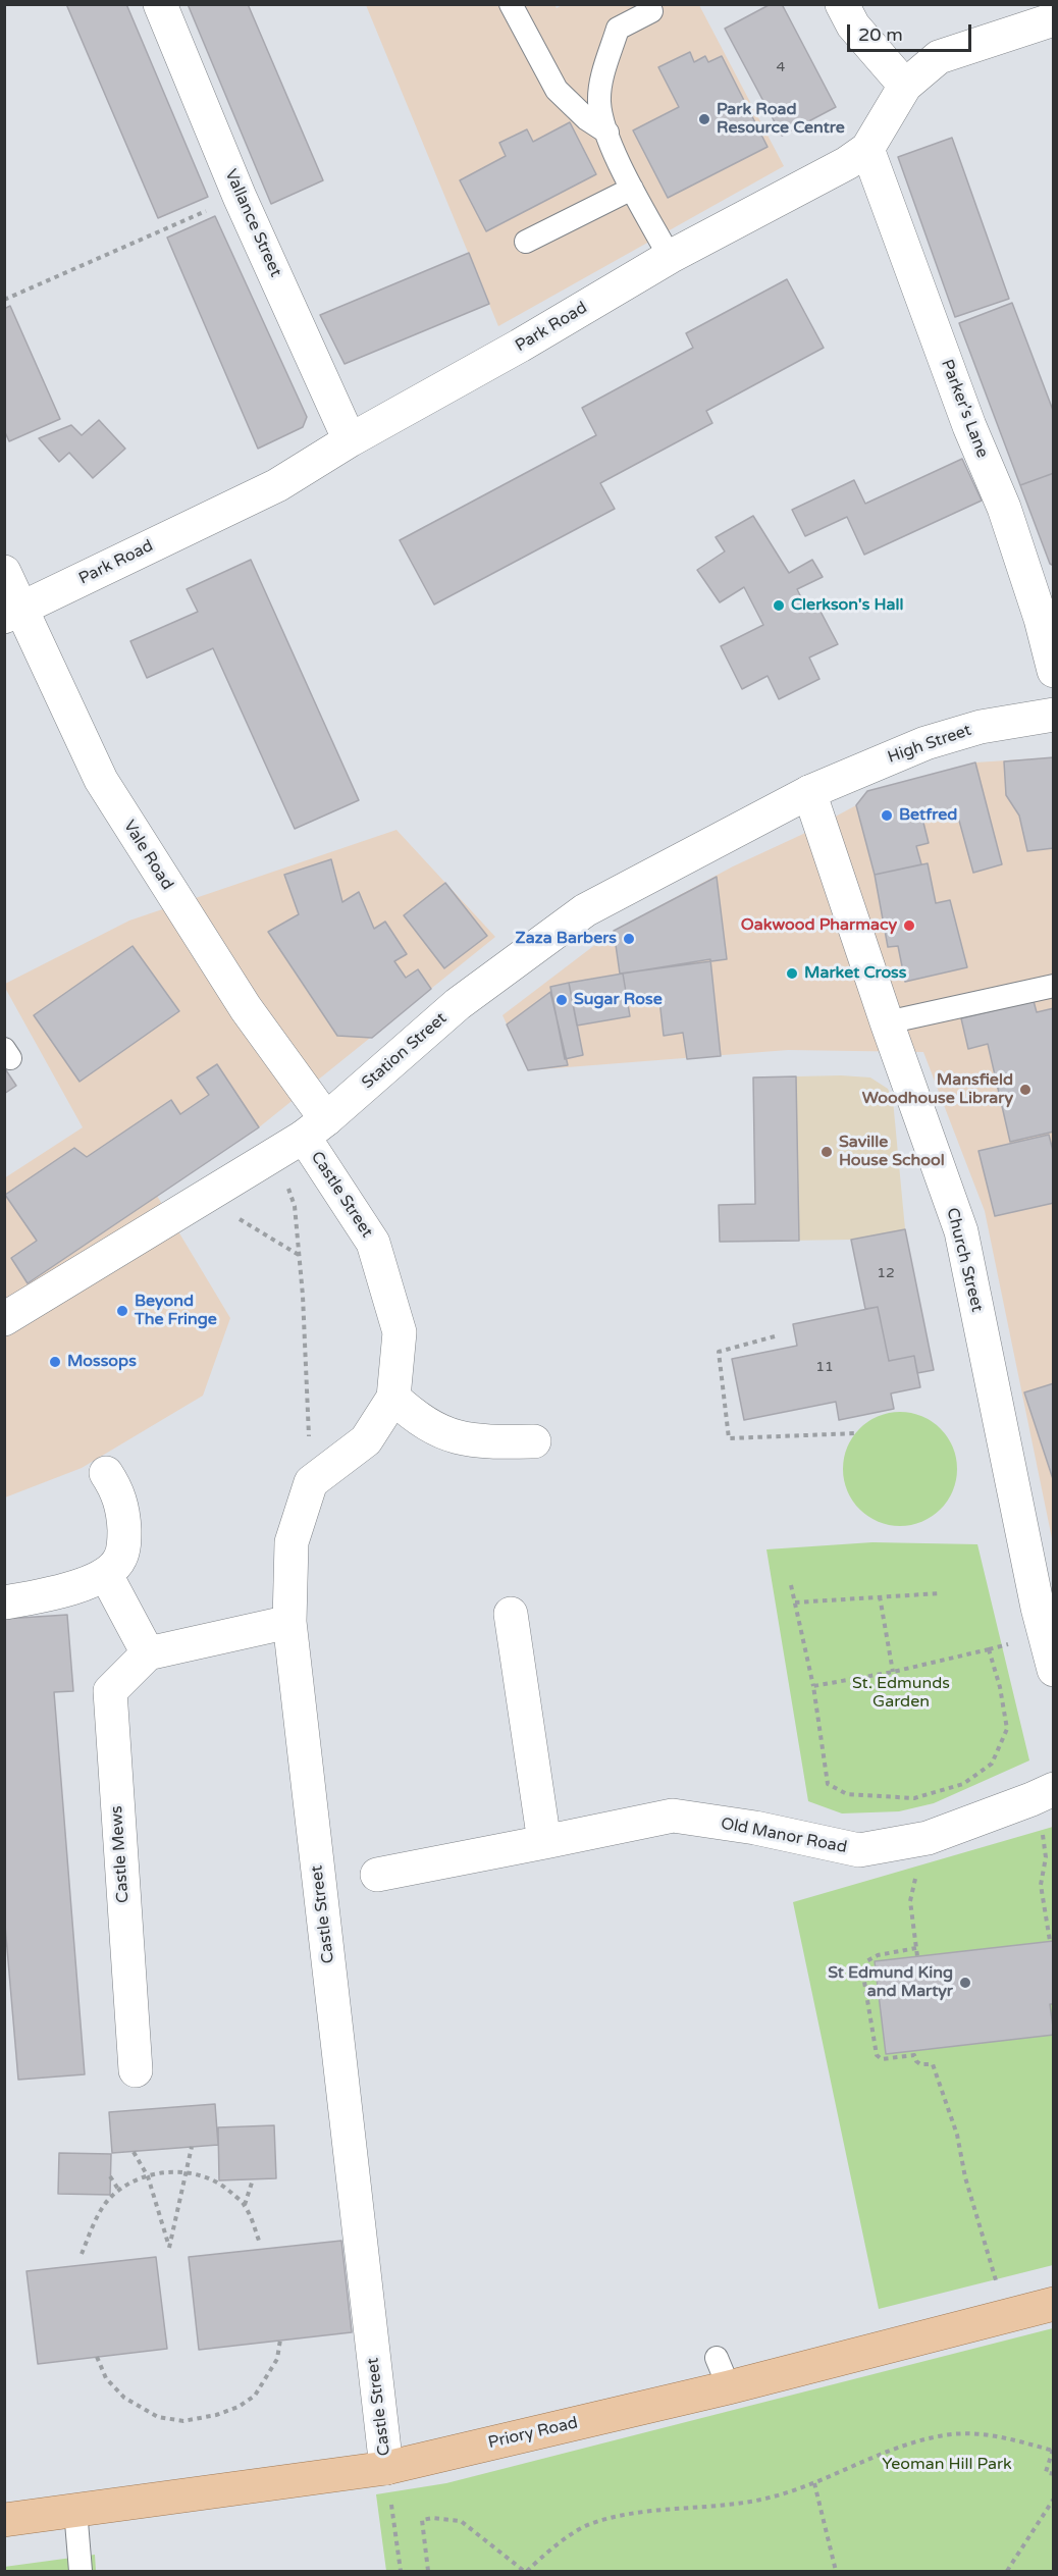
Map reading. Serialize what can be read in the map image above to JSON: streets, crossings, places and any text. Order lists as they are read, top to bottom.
{
  "streets": {
    "main road": ["Priory Road"],
    "street": [
      "Vallance Street",
      "Park Road",
      "Parker's Lane",
      "High Street",
      "Vale Road",
      "Station Street",
      "Castle Street",
      "Church Street",
      "Old Manor Road",
      "Castle Mews"
    ]
  },
  "crossings": [
    ["Vallance Street", "Park Road"],
    ["Park Road", "Parker's Lane"],
    ["Park Road", "Vale Road"],
    ["High Street", "Station Street"],
    ["High Street", "Church Street"],
    ["Vale Road", "Station Street"],
    ["Vale Road", "Castle Street"],
    ["Station Street", "Castle Street"],
    ["Station Street", "Church Street"],
    ["Castle Street", "Priory Road"]
  ],
  "parks": ["St. Edmunds Garden", "Yeoman Hill Park"],
  "places": [
    "Park Road Resource Centre",
    "Clerkson's Hall",
    "Betfred",
    "Oakwood Pharmacy",
    "Zaza Barbers",
    "Market Cross",
    "Sugar Rose",
    "Mansfield Woodhouse Library",
    "Saville House School",
    "Beyond The Fringe",
    "Mossops",
    "St Edmund King and Martyr"
  ],
  "house_numbers": ["4", "12", "11"],
  "scale_bar": "20 m"
}
